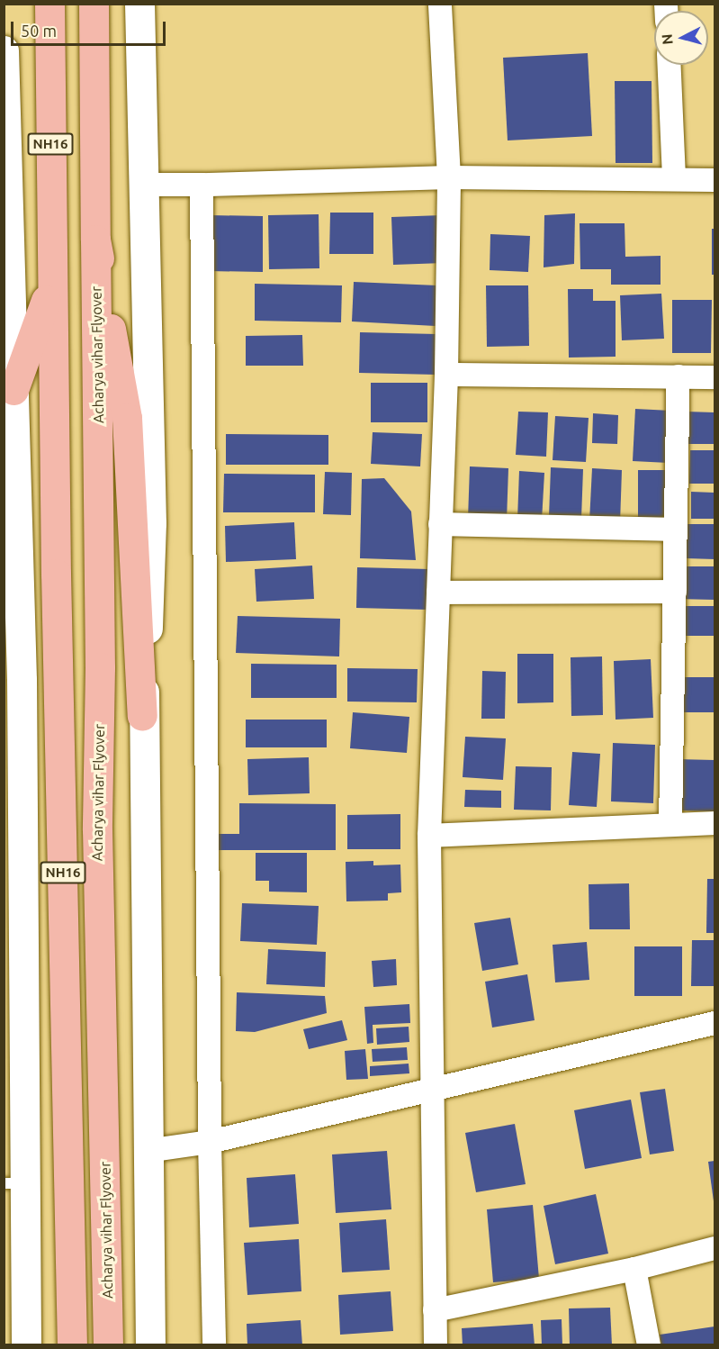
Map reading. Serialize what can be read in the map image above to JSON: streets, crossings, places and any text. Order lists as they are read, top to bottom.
{
  "streets": {
    "highway": ["NH16", "Acharya vihar Flyover"]
  },
  "crossings": [
    ["NH16", "Acharya vihar Flyover"]
  ],
  "scale_bar": "50 m",
  "north": "left"
}
